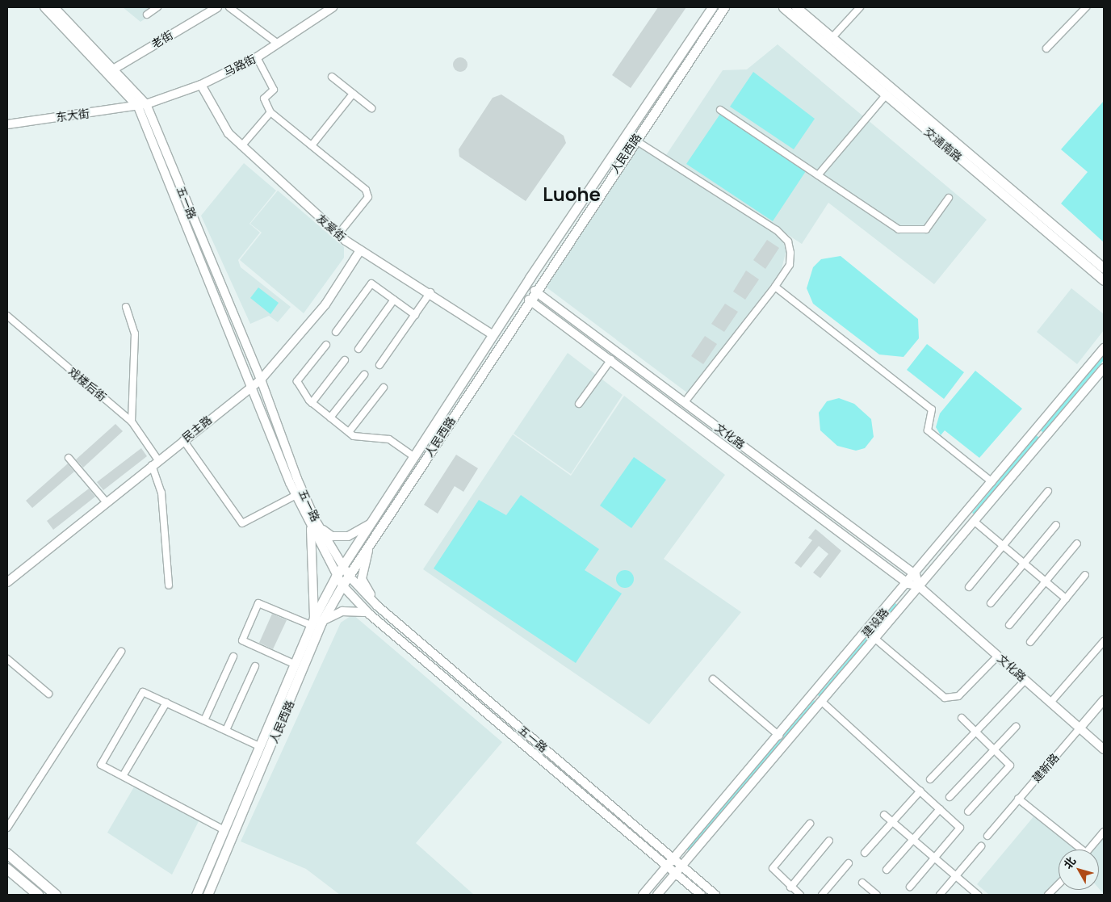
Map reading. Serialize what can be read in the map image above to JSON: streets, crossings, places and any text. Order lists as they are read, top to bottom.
{
  "streets": {
    "main road": ["交通南路", "人民西路"],
    "street": [
      "老街",
      "马路街",
      "东大街",
      "五一路",
      "友爱街",
      "戏楼后街",
      "民主路",
      "文化路",
      "建设路",
      "建新路"
    ]
  },
  "crossings": [
    ["老街", "五一路"],
    ["马路街", "东大街"],
    ["马路街", "五一路"],
    ["马路街", "友爱街"],
    ["东大街", "五一路"],
    ["人民西路", "五一路"],
    ["人民西路", "友爱街"],
    ["人民西路", "文化路"],
    ["五一路", "民主路"],
    ["五一路", "建设路"],
    ["友爱街", "民主路"],
    ["戏楼后街", "民主路"],
    ["文化路", "建设路"],
    ["文化路", "建新路"]
  ],
  "districts": ["Luohe"],
  "north": "top left"
}
